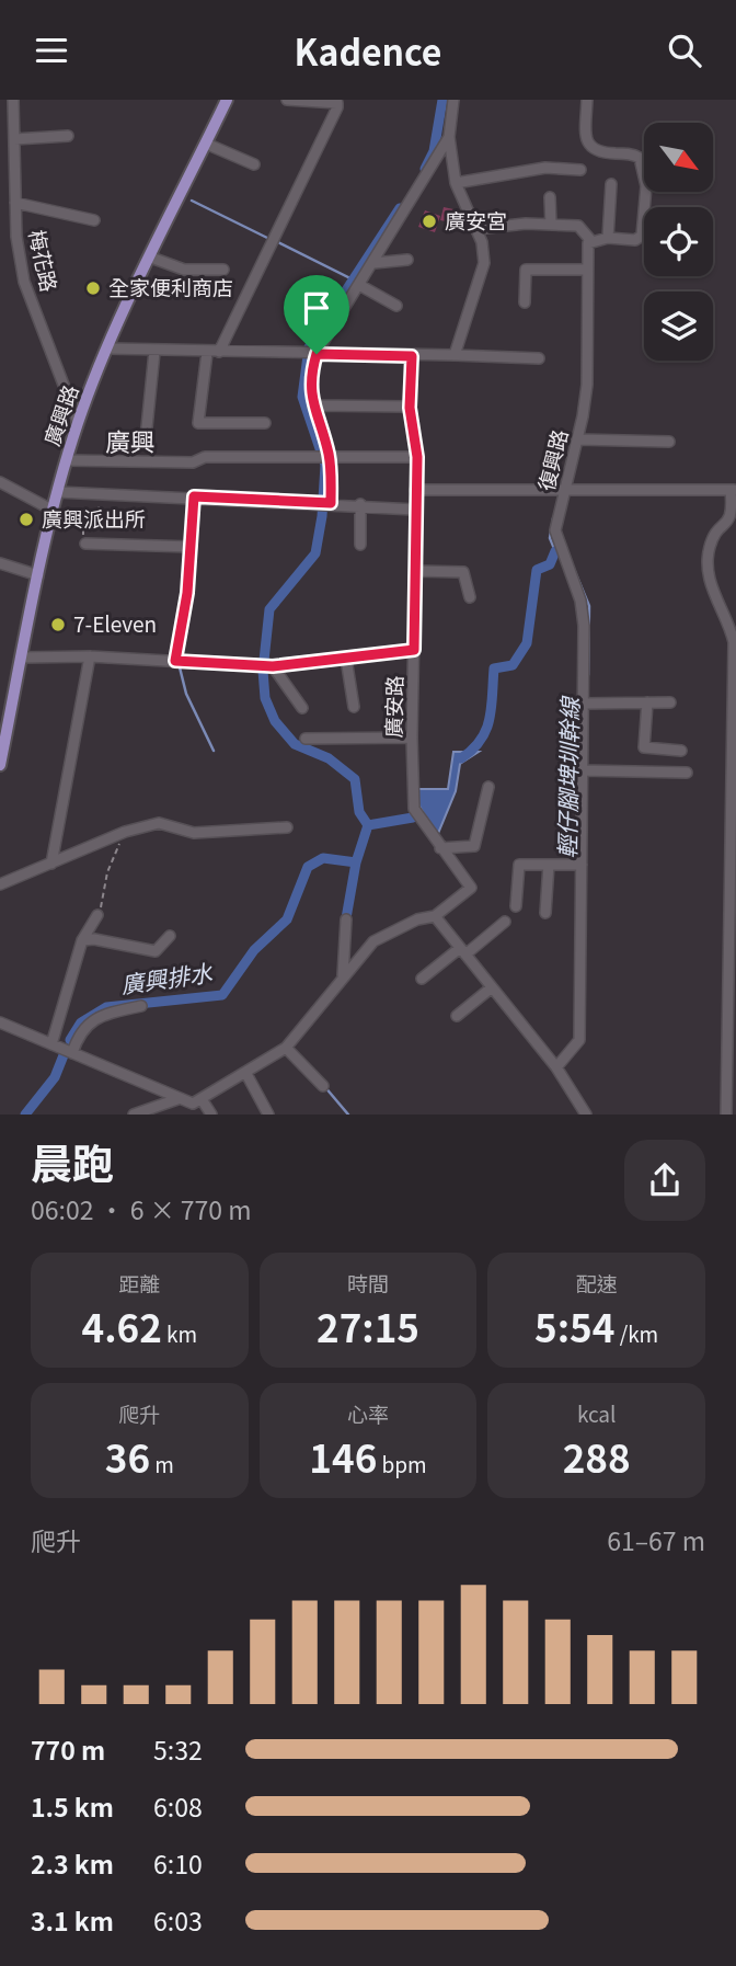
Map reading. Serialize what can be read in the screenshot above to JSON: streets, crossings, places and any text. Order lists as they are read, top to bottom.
{
  "streets": {
    "main road": ["廣興路"],
    "street": ["梅花路", "復興路", "廣安路"]
  },
  "crossings": [
    ["梅花路", "廣興路"]
  ],
  "districts": ["廣興"],
  "water": ["輕仔腳埤圳幹線", "廣興排水"],
  "places": [
    "廣安宮",
    "全家便利商店",
    "廣興派出所",
    "7-Eleven"
  ],
  "north": "bottom right",
  "page": {
    "header": "Kadence",
    "heading": ["晨跑", "06:02 · 6 × 770 m"],
    "stats": [
      ["距離", "4.62 km"],
      ["時間", "27:15"],
      ["配速", "5:54 /km"],
      ["爬升", "36 m"],
      ["心率", "146 bpm"],
      ["kcal", "288"]
    ],
    "chart": ["爬升", "61–67 m"],
    "list": [
      {
        "name": "770 m",
        "note": "5:32"
      },
      {
        "name": "1.5 km",
        "note": "6:08"
      },
      {
        "name": "2.3 km",
        "note": "6:10"
      },
      {
        "name": "3.1 km",
        "note": "6:03"
      }
    ]
  }
}
